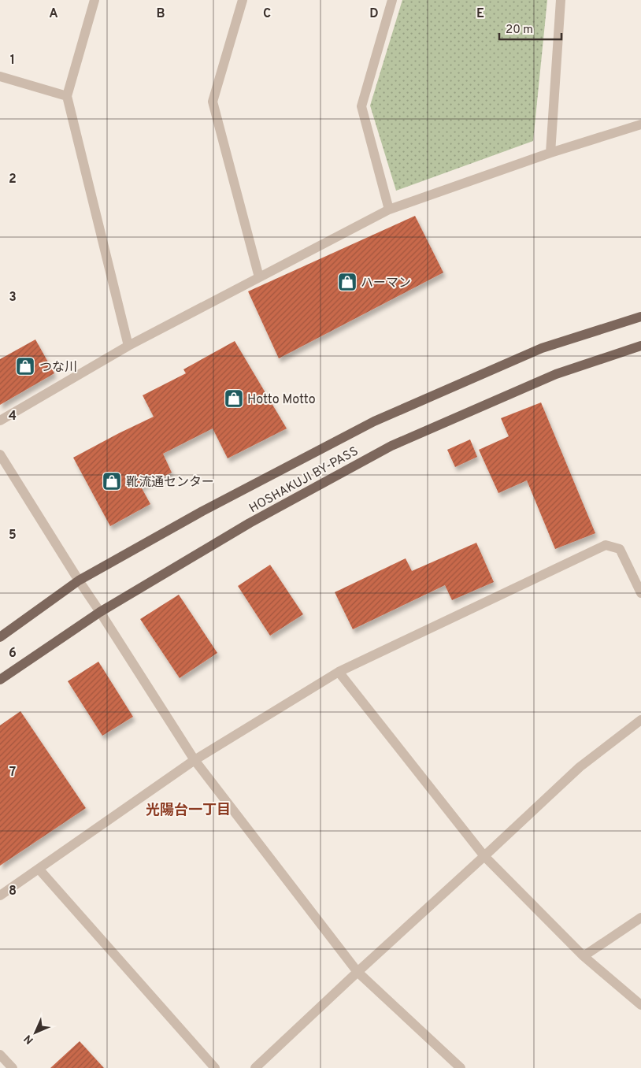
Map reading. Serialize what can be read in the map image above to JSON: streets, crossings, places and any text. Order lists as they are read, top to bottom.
{
  "streets": {
    "main road": ["HOSHAKUJI BY-PASS"]
  },
  "districts": ["光陽台一丁目"],
  "places": {
    "shop": [
      "ハーマン",
      "つな川",
      "Hotto Motto",
      "靴流通センター"
    ]
  },
  "scale_bar": "20 m",
  "north": "bottom left",
  "grid": {
    "columns": [
      "A",
      "B",
      "C",
      "D",
      "E"
    ],
    "rows": [
      "1",
      "2",
      "3",
      "4",
      "5",
      "6",
      "7",
      "8"
    ]
  }
}
